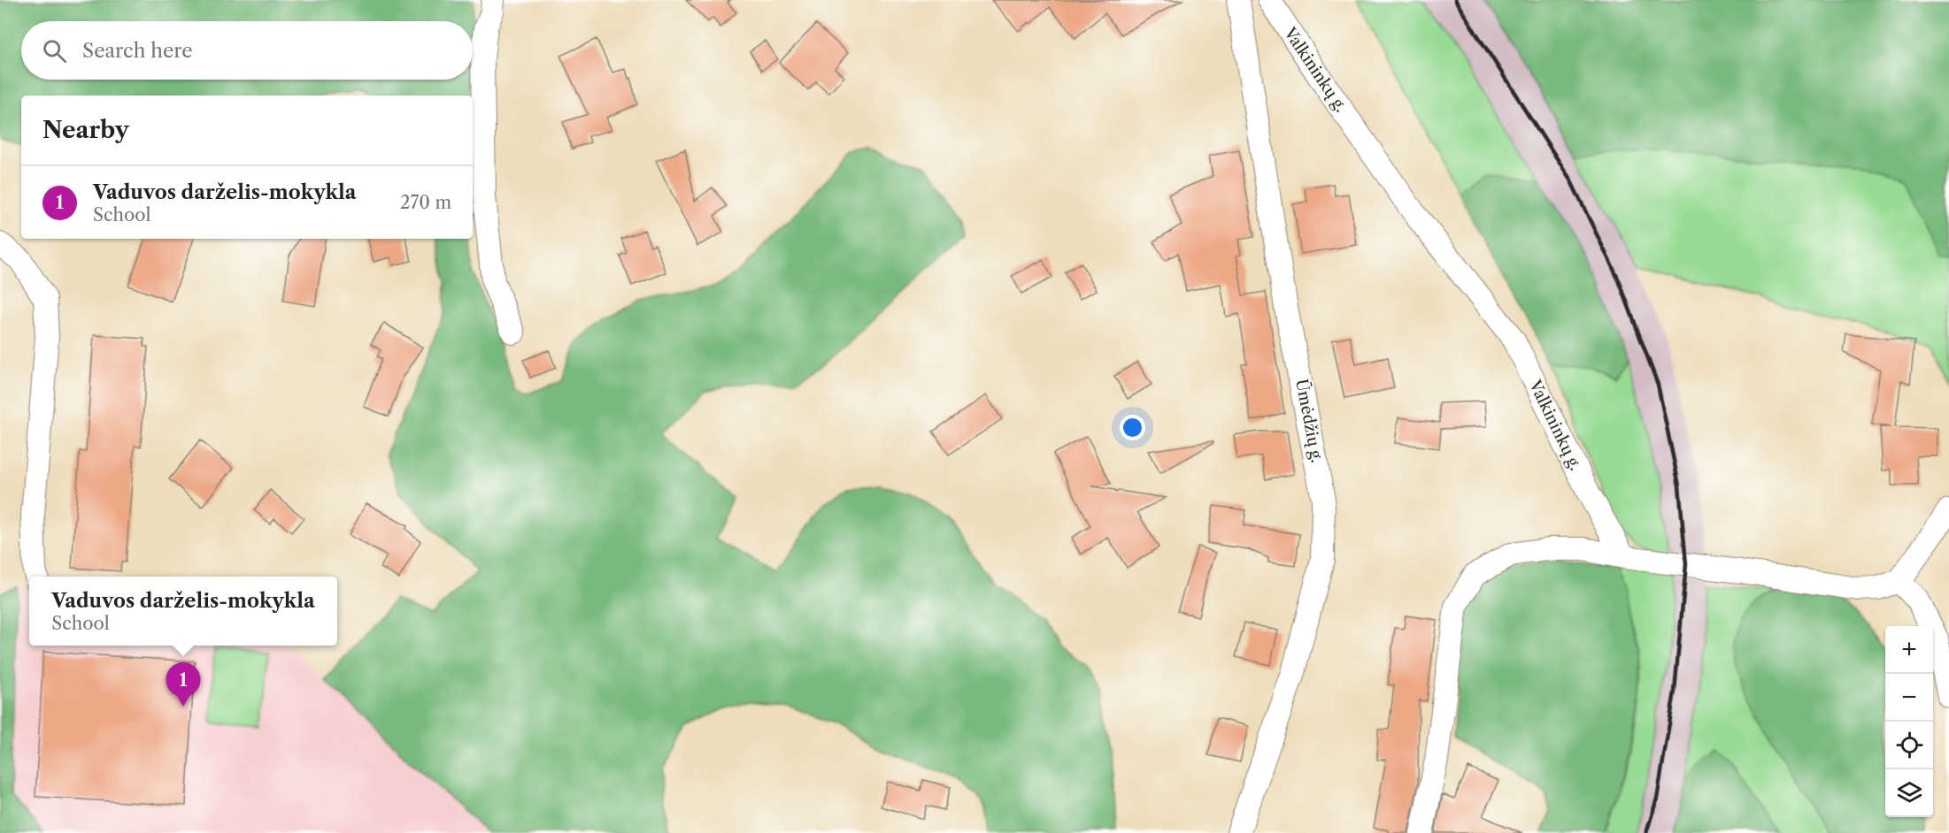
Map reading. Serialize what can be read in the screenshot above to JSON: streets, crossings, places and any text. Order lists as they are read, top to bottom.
{
  "streets": {
    "street": ["Valkininkų g.", "Ūmėdžių g."]
  },
  "page": {
    "search": "Search here",
    "heading": "Nearby",
    "list": [
      {
        "mark": "1",
        "name": "Vaduvos darželis-mokykla",
        "note": "School",
        "value": "270 m"
      }
    ],
    "popup": ["Vaduvos darželis-mokykla", "School"],
    "map_buttons": ["+", "−"],
    "pins": "1"
  }
}
